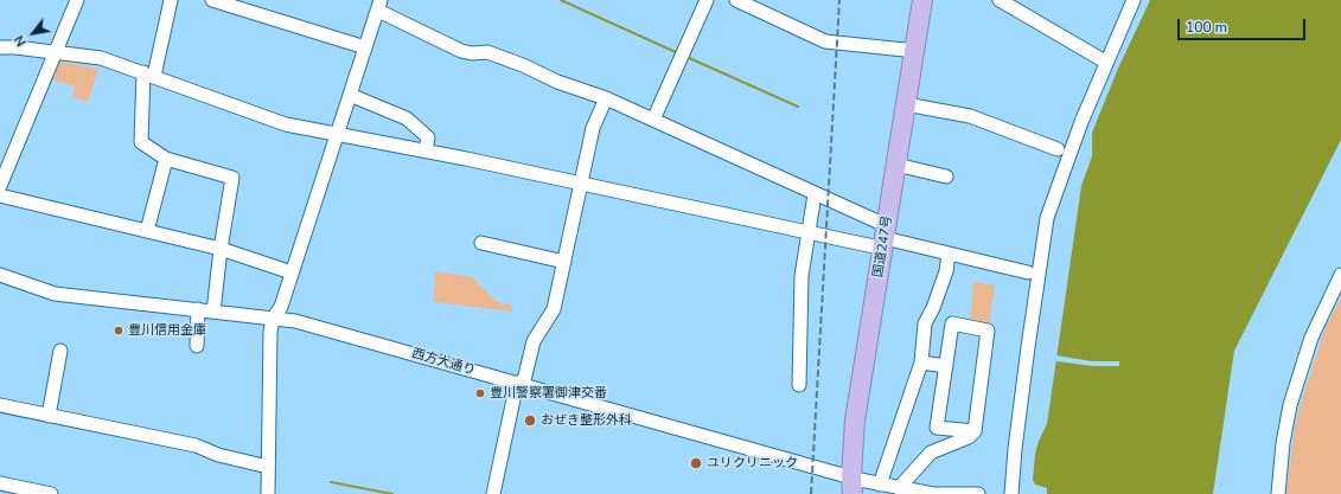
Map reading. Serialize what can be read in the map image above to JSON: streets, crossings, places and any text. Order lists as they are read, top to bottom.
{
  "streets": {
    "highway": ["国道247号"],
    "street": ["西方大通り"]
  },
  "crossings": [
    ["国道247号", "西方大通り"]
  ],
  "places": [
    "豊川信用金庫",
    "豊川警察署御津交番",
    "おぜき整形外科",
    "ユリクリニック"
  ],
  "scale_bar": "100 m",
  "north": "bottom left"
}
